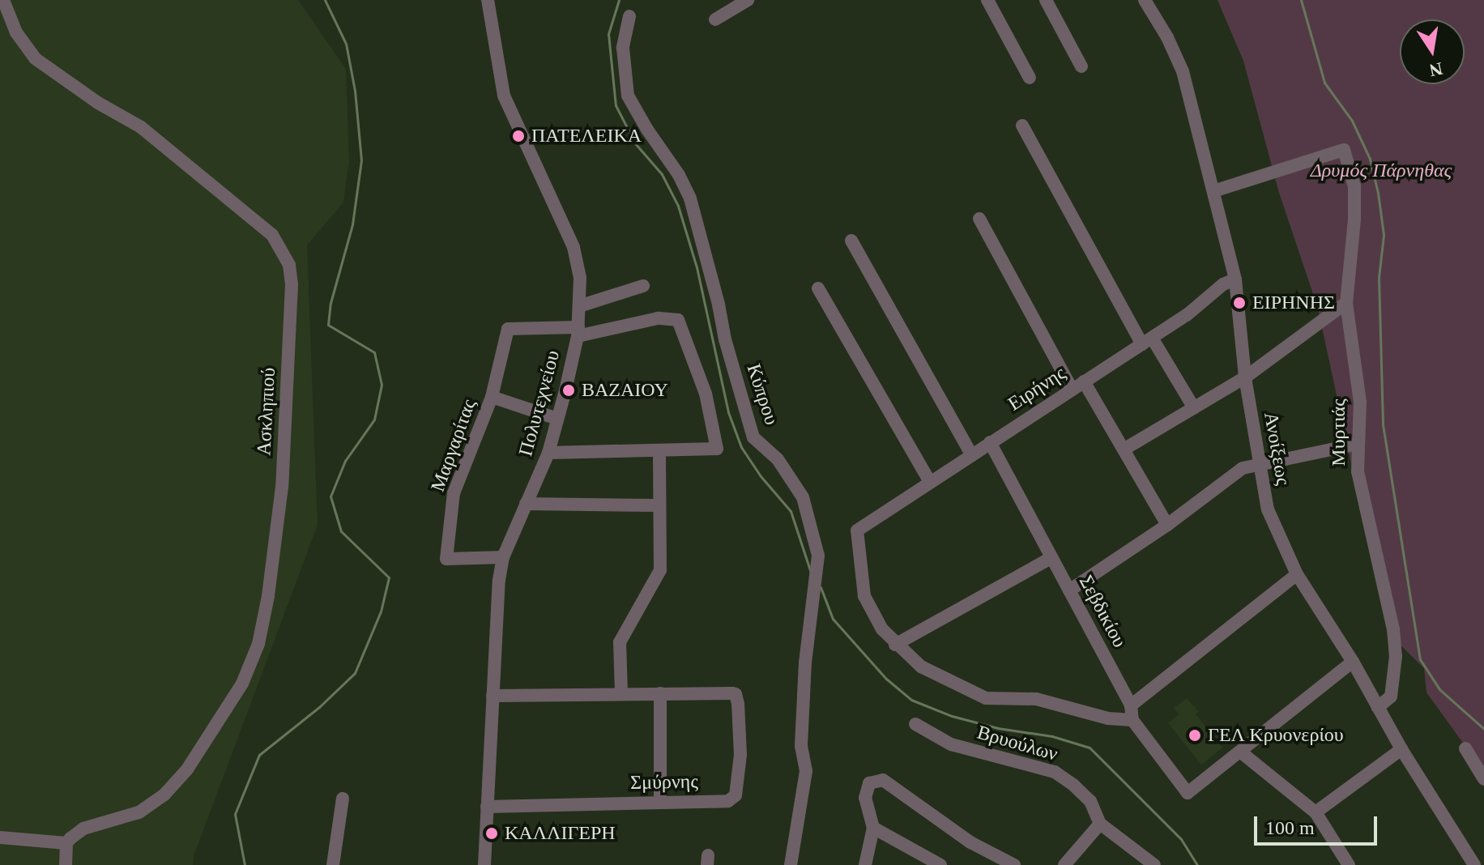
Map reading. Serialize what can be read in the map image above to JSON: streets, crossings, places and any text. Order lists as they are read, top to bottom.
{
  "streets": {
    "street": [
      "Ειρήνης",
      "Κύπρου",
      "Πολυτεχνείου",
      "Ασκληπιού",
      "Μυρτιάς",
      "Μαργαρίτας",
      "Ανοίξεως",
      "Σεβδικίου",
      "Βρυούλων",
      "Σμύρνης"
    ]
  },
  "crossings": [
    ["Ειρήνης", "Ανοίξεως"],
    ["Ειρήνης", "Σεβδικίου"],
    ["Πολυτεχνείου", "Μαργαρίτας"],
    ["Πολυτεχνείου", "Σμύρνης"],
    ["Μυρτιάς", "Ανοίξεως"]
  ],
  "parks": ["Δρυμός Πάρνηθας"],
  "places": [
    "ΠΑΤΕΛΕΙΚΑ",
    "ΕΙΡΗΝΗΣ",
    "ΒΑΖΑΙΟΥ",
    "ΓΕΛ Κρυονερίου",
    "ΚΑΛΛΙΓΕΡΗ"
  ],
  "scale_bar": "100 m",
  "north": "bottom"
}
